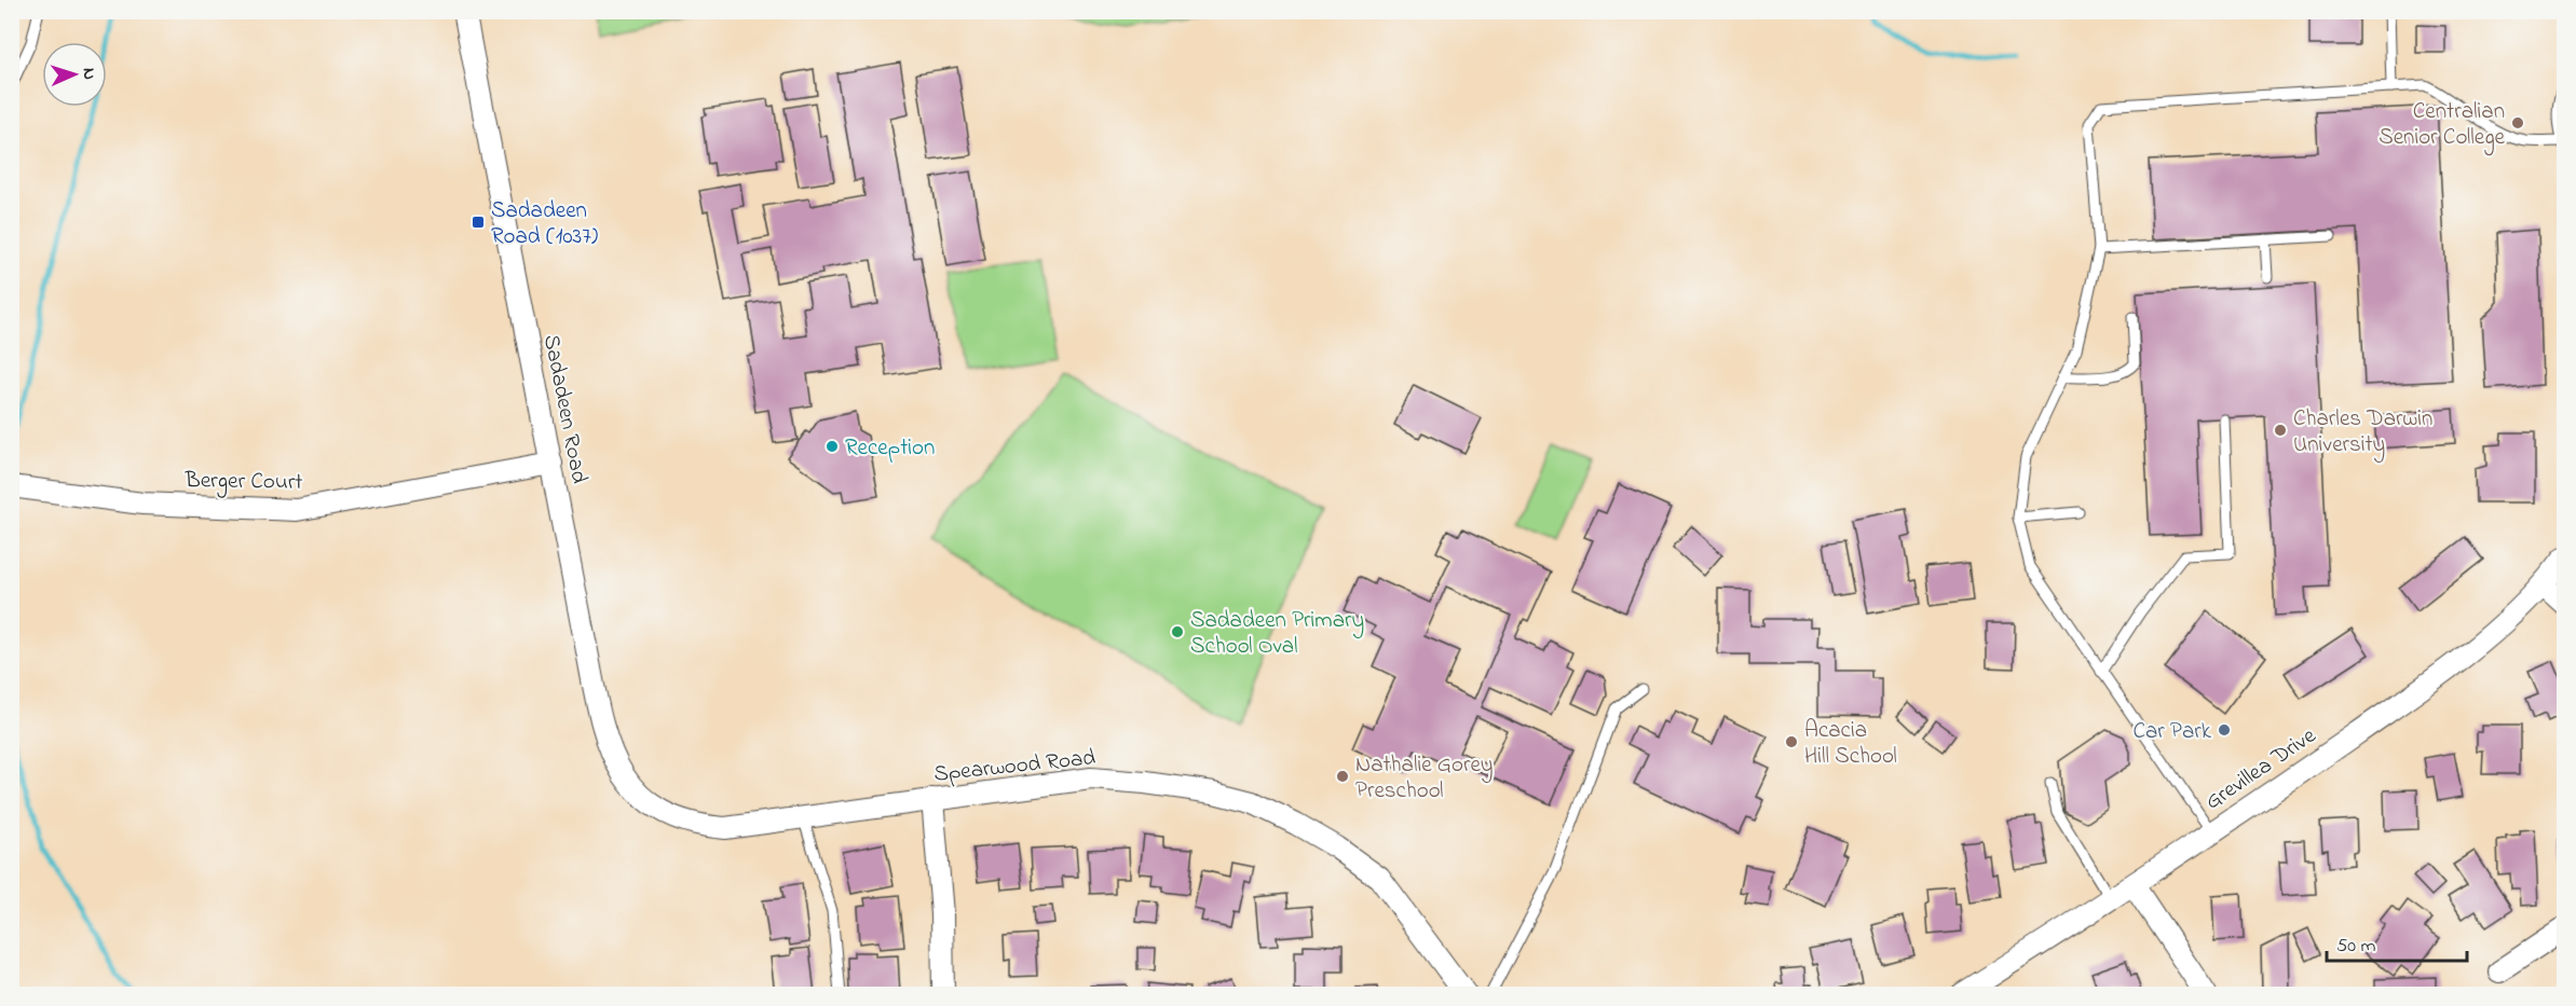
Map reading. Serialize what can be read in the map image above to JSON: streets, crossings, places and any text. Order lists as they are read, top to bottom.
{
  "streets": {
    "street": [
      "Sadadeen Road",
      "Berger Court",
      "Spearwood Road",
      "Grevillea Drive"
    ]
  },
  "crossings": [
    ["Sadadeen Road", "Berger Court"],
    ["Sadadeen Road", "Spearwood Road"]
  ],
  "places": {
    "other": [
      "Centralian Senior College",
      "Charles Darwin University",
      "Reception",
      "Sadadeen Primary School Oval",
      "Car Park",
      "Acacia Hill School",
      "Nathalie Gorey Preschool"
    ],
    "transit": ["Sadadeen Road (1037)"]
  },
  "scale_bar": "50 m",
  "north": "right"
}
